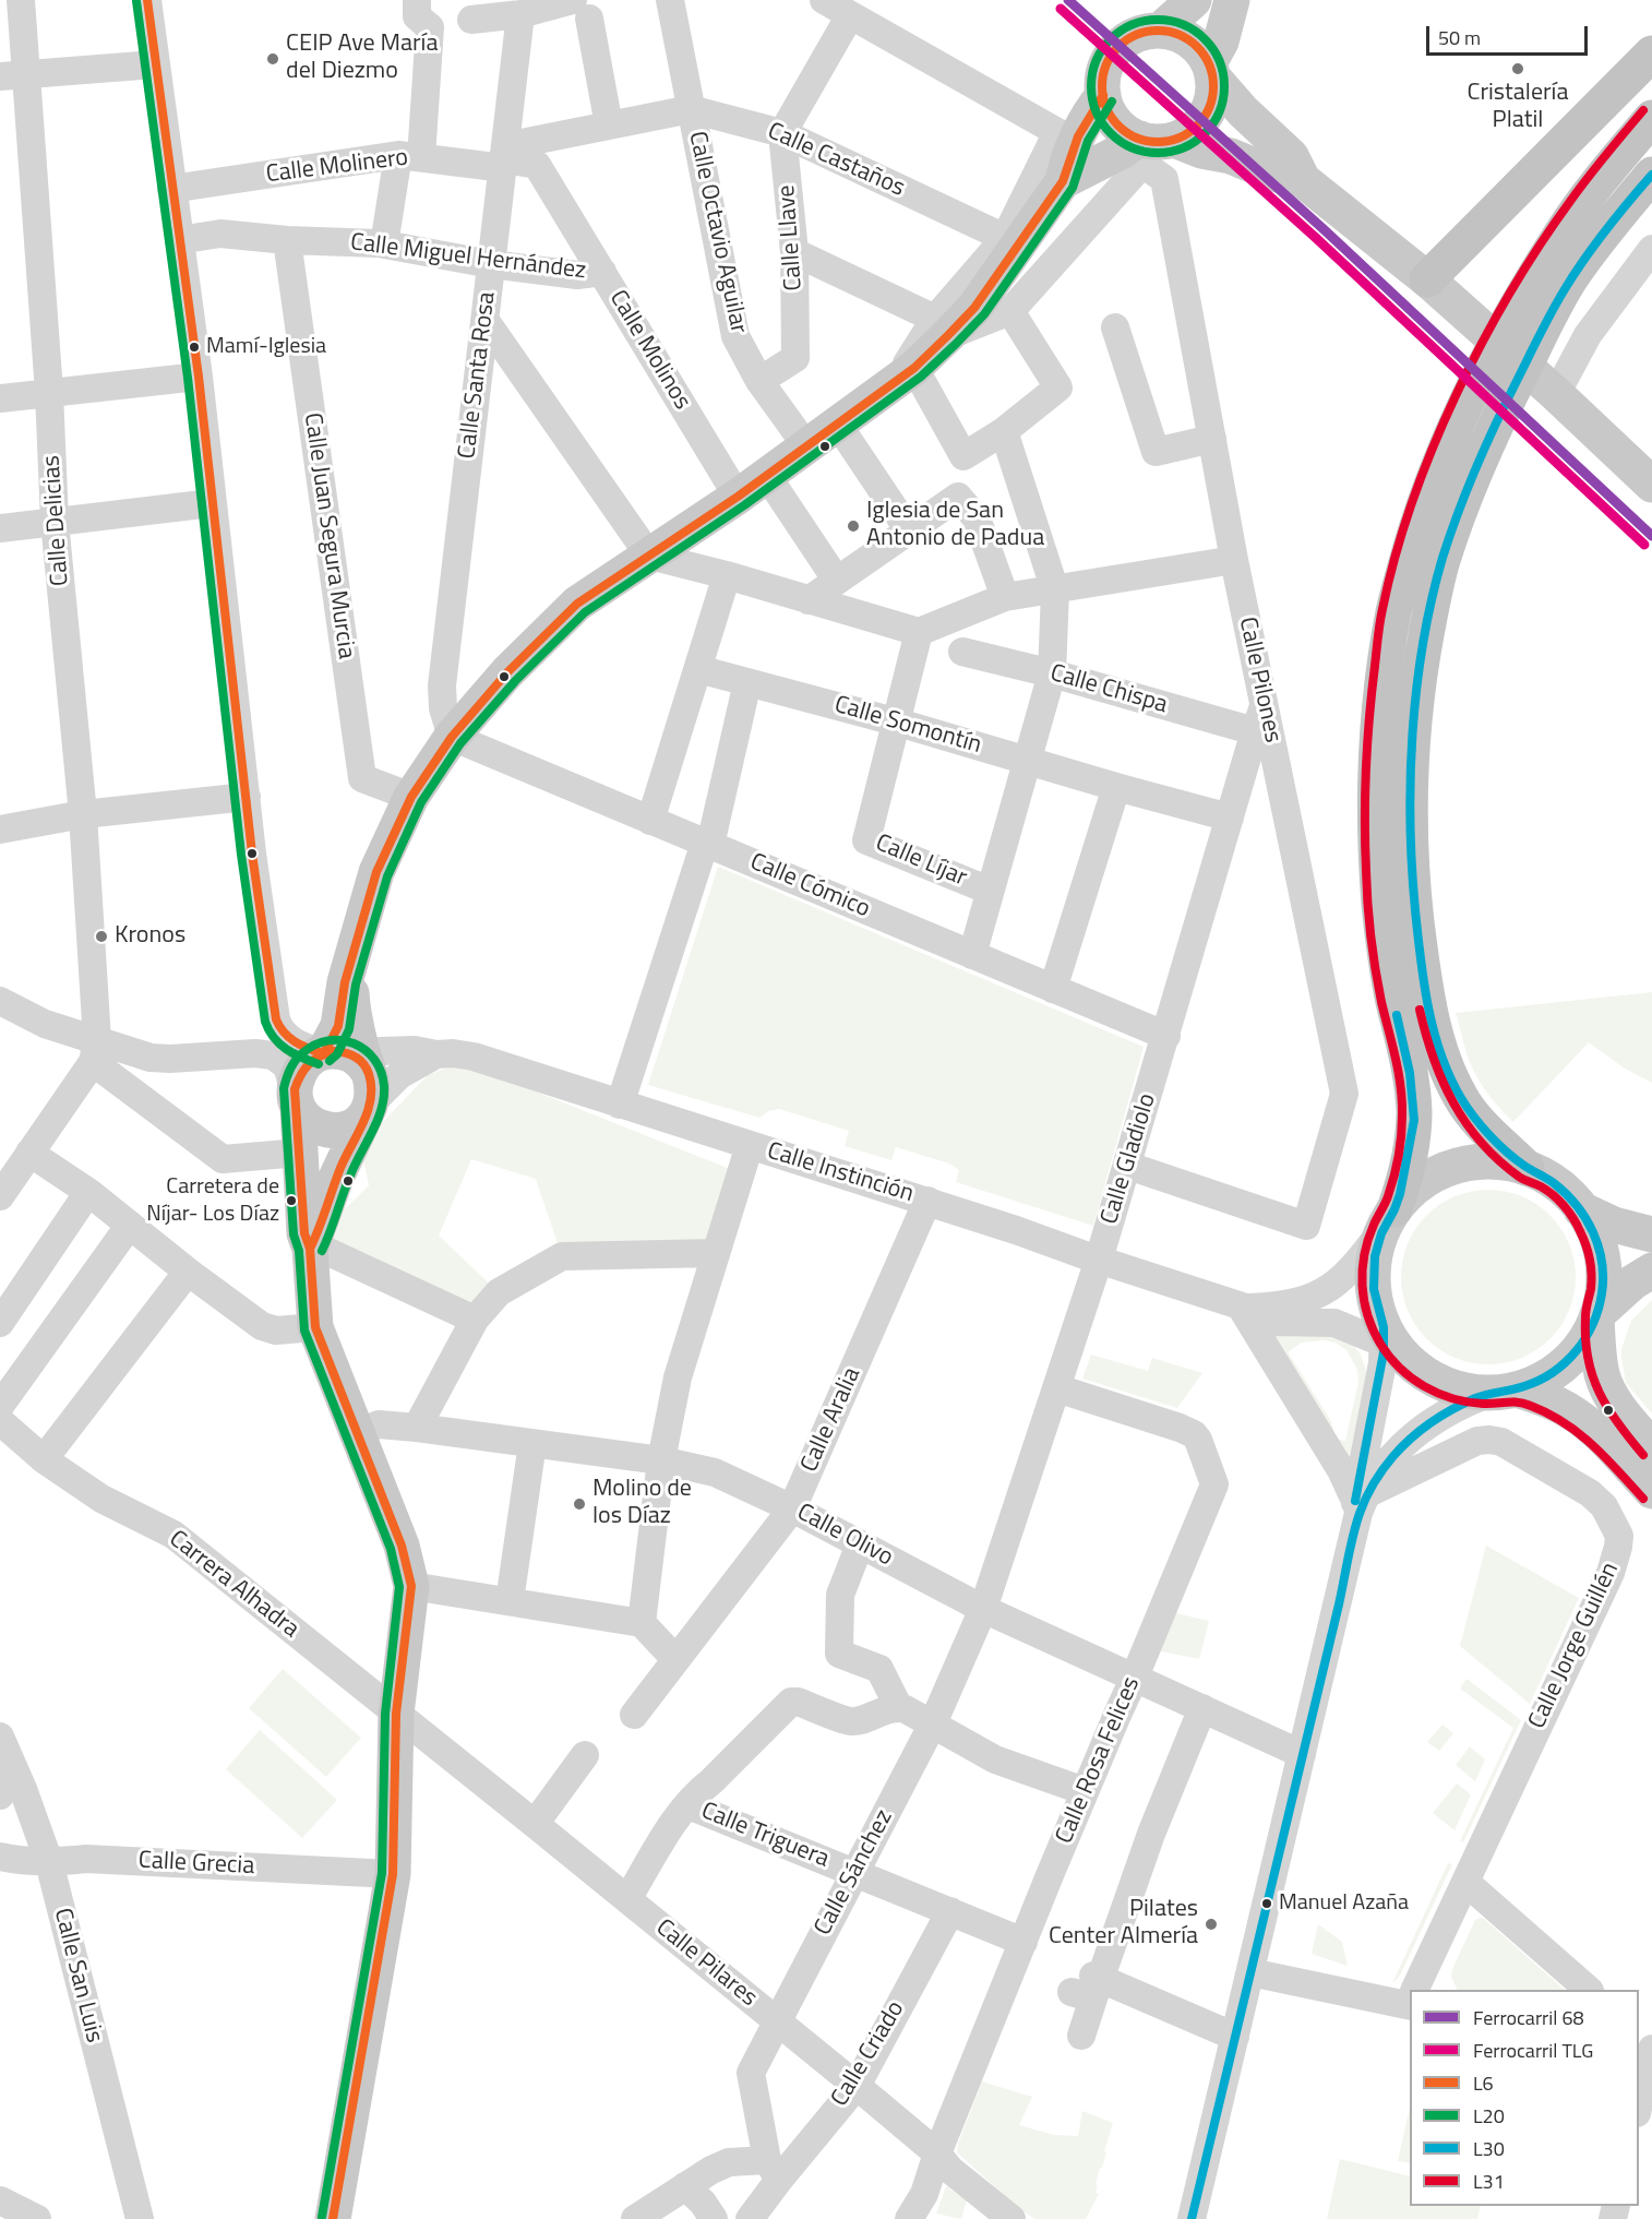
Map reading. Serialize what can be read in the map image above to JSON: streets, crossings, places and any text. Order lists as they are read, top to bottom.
{
  "streets": {
    "street": [
      "Calle Castaños",
      "Calle Molinero",
      "Calle Octavio Aguilar",
      "Calle Llave",
      "Calle Miguel Hernández",
      "Calle Molinos",
      "Calle Santa Rosa",
      "Calle Delicias",
      "Calle Juan Segura Murcia",
      "Calle Pilones",
      "Calle Chispa",
      "Calle Somontín",
      "Calle Líjar",
      "Calle Cómico",
      "Calle Gladiolo",
      "Calle Instinción",
      "Calle Aralia",
      "Calle Olivo",
      "Carrera Alhadra",
      "Calle Jorge Guillén",
      "Calle Rosa Felices",
      "Calle Triguera",
      "Calle Grecia",
      "Calle Sánchez",
      "Calle Pilares",
      "Calle San Luis",
      "Calle Criado"
    ]
  },
  "crossings": [
    ["Calle Castaños", "Calle Molinero"],
    ["Calle Castaños", "Calle Octavio Aguilar"],
    ["Calle Castaños", "Calle Llave"],
    ["Calle Castaños", "Calle Molinos"],
    ["Calle Castaños", "Calle Santa Rosa"],
    ["Calle Molinero", "Calle Molinos"],
    ["Calle Molinero", "Calle Santa Rosa"],
    ["Calle Octavio Aguilar", "Calle Llave"],
    ["Calle Miguel Hernández", "Calle Molinos"],
    ["Calle Miguel Hernández", "Calle Santa Rosa"],
    ["Calle Miguel Hernández", "Calle Juan Segura Murcia"],
    ["Calle Molinos", "Calle Santa Rosa"],
    ["Calle Santa Rosa", "Calle Cómico"],
    ["Calle Pilones", "Calle Chispa"],
    ["Calle Pilones", "Calle Gladiolo"],
    ["Calle Chispa", "Calle Gladiolo"],
    ["Calle Somontín", "Calle Líjar"],
    ["Calle Somontín", "Calle Gladiolo"],
    ["Calle Cómico", "Calle Gladiolo"],
    ["Calle Gladiolo", "Calle Instinción"],
    ["Calle Gladiolo", "Calle Olivo"],
    ["Calle Gladiolo", "Calle Rosa Felices"],
    ["Calle Gladiolo", "Calle Sánchez"],
    ["Calle Instinción", "Calle Aralia"],
    ["Calle Aralia", "Calle Olivo"],
    ["Calle Olivo", "Calle Rosa Felices"],
    ["Calle Olivo", "Calle Sánchez"],
    ["Carrera Alhadra", "Calle Pilares"],
    ["Calle Rosa Felices", "Calle Triguera"],
    ["Calle Rosa Felices", "Calle Pilares"],
    ["Calle Triguera", "Calle Sánchez"],
    ["Calle Triguera", "Calle Criado"],
    ["Calle Grecia", "Calle San Luis"],
    ["Calle Sánchez", "Calle Pilares"],
    ["Calle Sánchez", "Calle Criado"],
    ["Calle Pilares", "Calle Criado"]
  ],
  "places": [
    "CEIP Ave María del Diezmo",
    "Cristalería Platil",
    "Mamí-Iglesia",
    "Iglesia de San Antonio de Padua",
    "Kronos",
    "Carretera de Níjar- Los Díaz",
    "Molino de los Díaz",
    "Manuel Azaña",
    "Pilates Center Almería"
  ],
  "lines": [
    "rail line 68",
    "transit line L6",
    "transit line L20",
    "rail line TLG",
    "transit line L31",
    "transit line L30"
  ],
  "legend": [
    "Ferrocarril 68",
    "Ferrocarril TLG",
    "L6",
    "L20",
    "L30",
    "L31"
  ],
  "scale_bar": "50 m"
}
